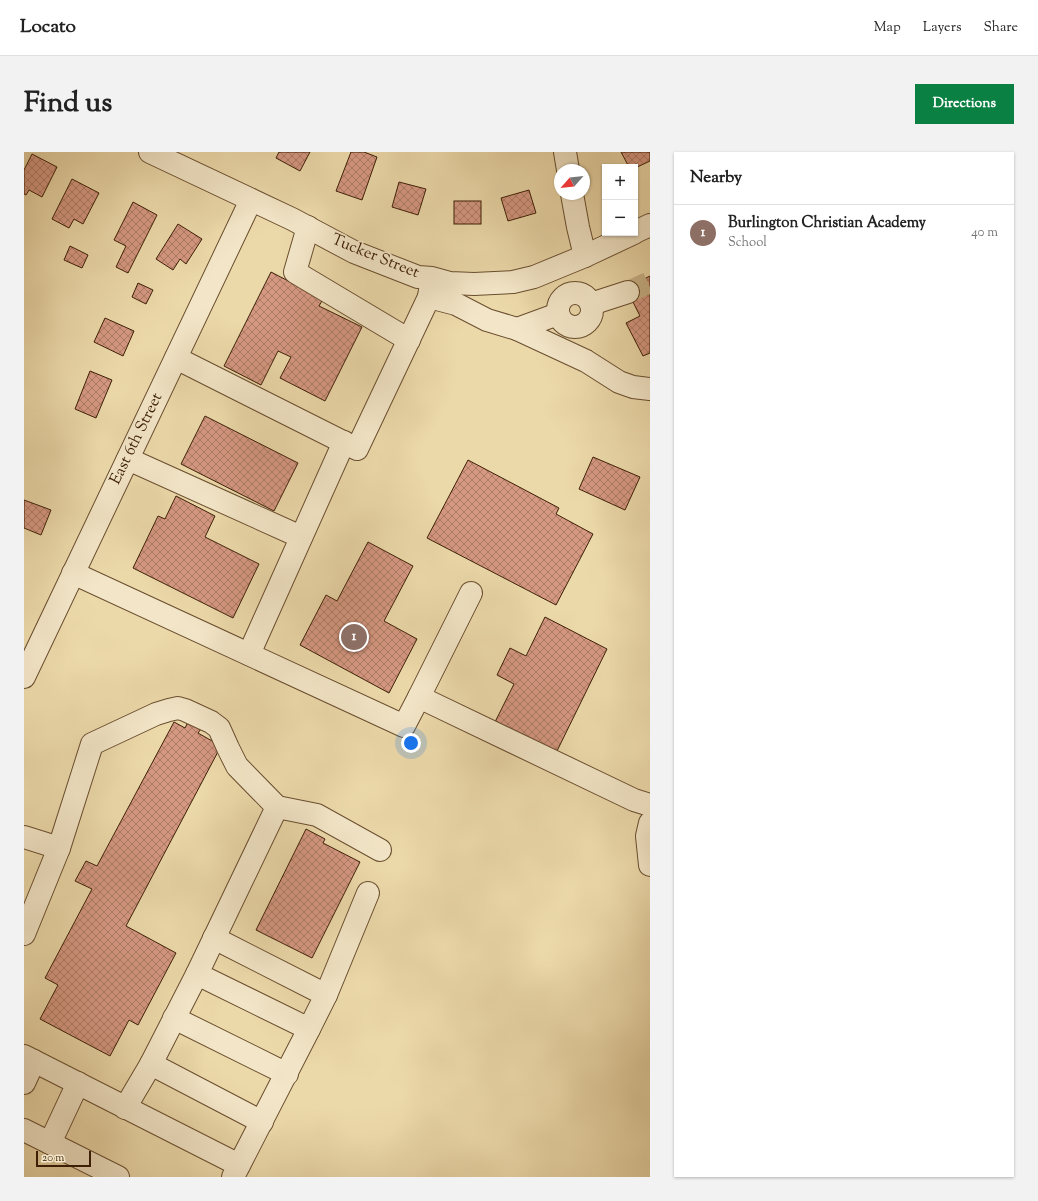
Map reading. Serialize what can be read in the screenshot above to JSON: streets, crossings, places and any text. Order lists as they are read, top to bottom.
{
  "streets": {
    "street": ["Tucker Street", "East 6th Street"]
  },
  "crossings": [
    ["Tucker Street", "East 6th Street"]
  ],
  "scale_bar": "20 m",
  "north": "bottom left",
  "page": {
    "header": "Locato",
    "nav": ["Map", "Layers", "Share"],
    "title": "Find us",
    "buttons": "Directions",
    "heading": "Nearby",
    "map_buttons": ["+", "−"],
    "list": [
      {
        "mark": "1",
        "name": "Burlington Christian Academy",
        "note": "School",
        "value": "40 m"
      }
    ],
    "pins": "1",
    "scale": "20 m"
  }
}
